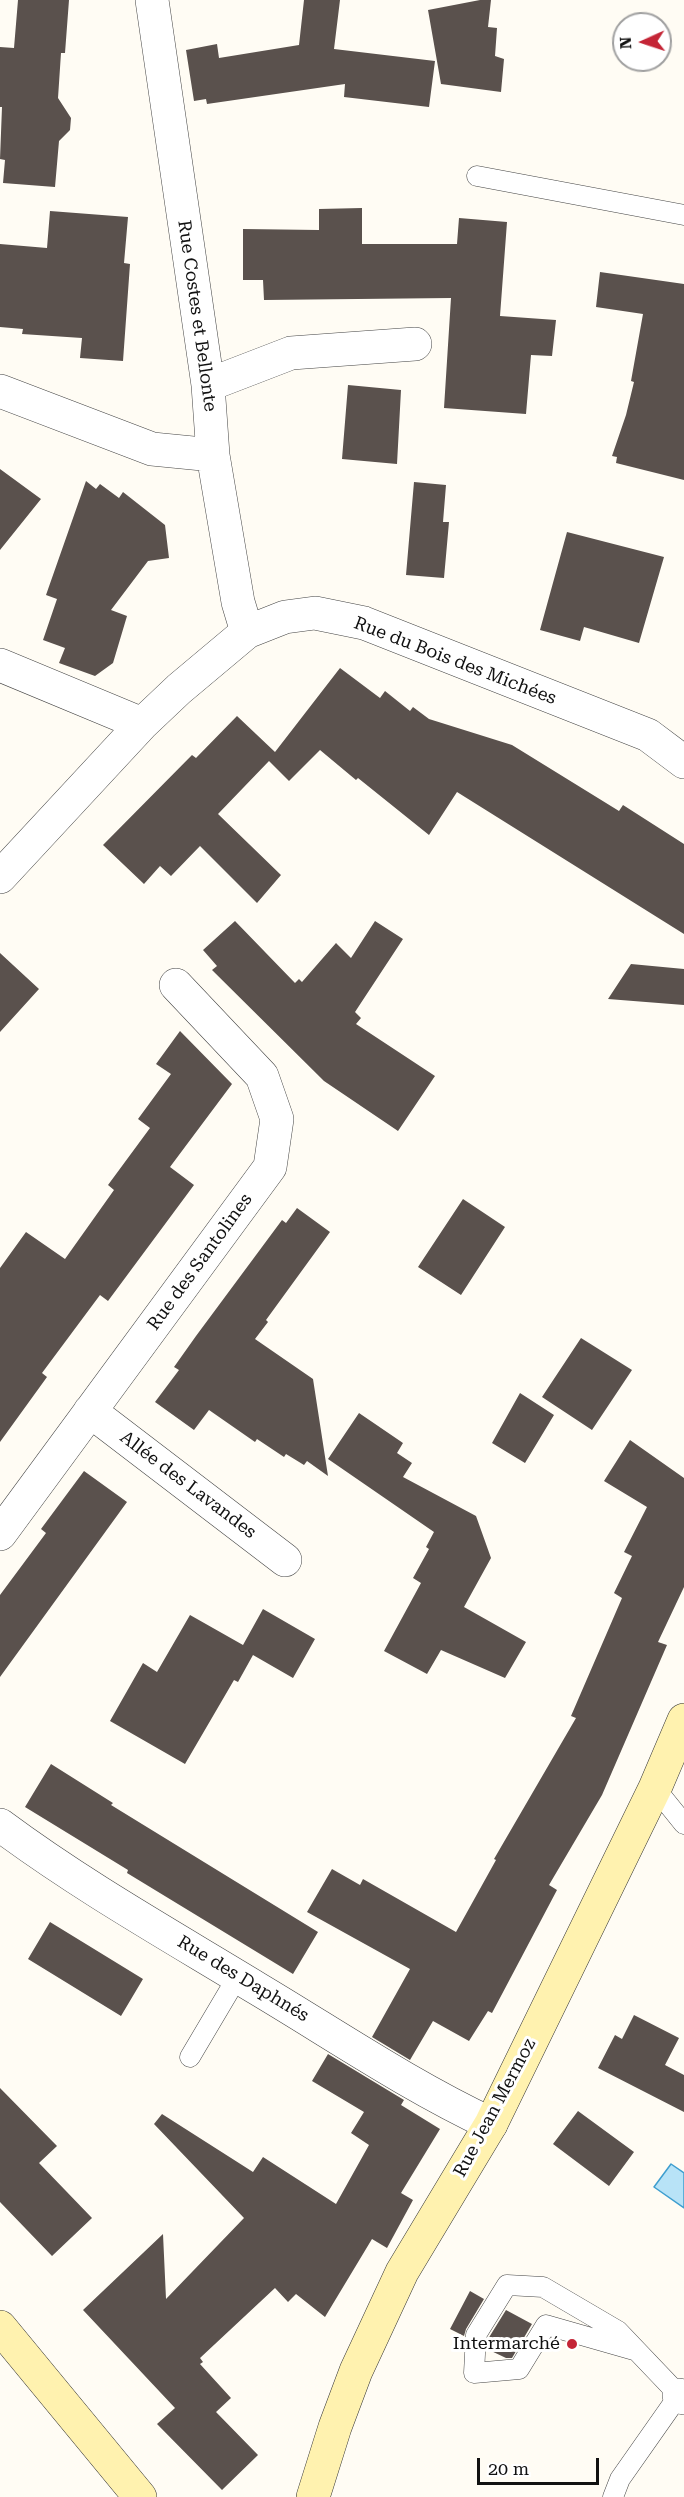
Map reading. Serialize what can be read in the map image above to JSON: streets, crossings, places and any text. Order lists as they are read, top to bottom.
{
  "streets": {
    "street": [
      "Rue Costes et Bellonte",
      "Rue du Bois des Michées",
      "Rue des Santolines",
      "Allée des Lavandes",
      "Rue des Daphnés",
      "Rue Jean Mermoz"
    ]
  },
  "crossings": [
    ["Rue Costes et Bellonte", "Rue du Bois des Michées"],
    ["Rue des Santolines", "Allée des Lavandes"],
    ["Rue des Daphnés", "Rue Jean Mermoz"]
  ],
  "places": ["Intermarché"],
  "scale_bar": "20 m",
  "north": "left"
}
